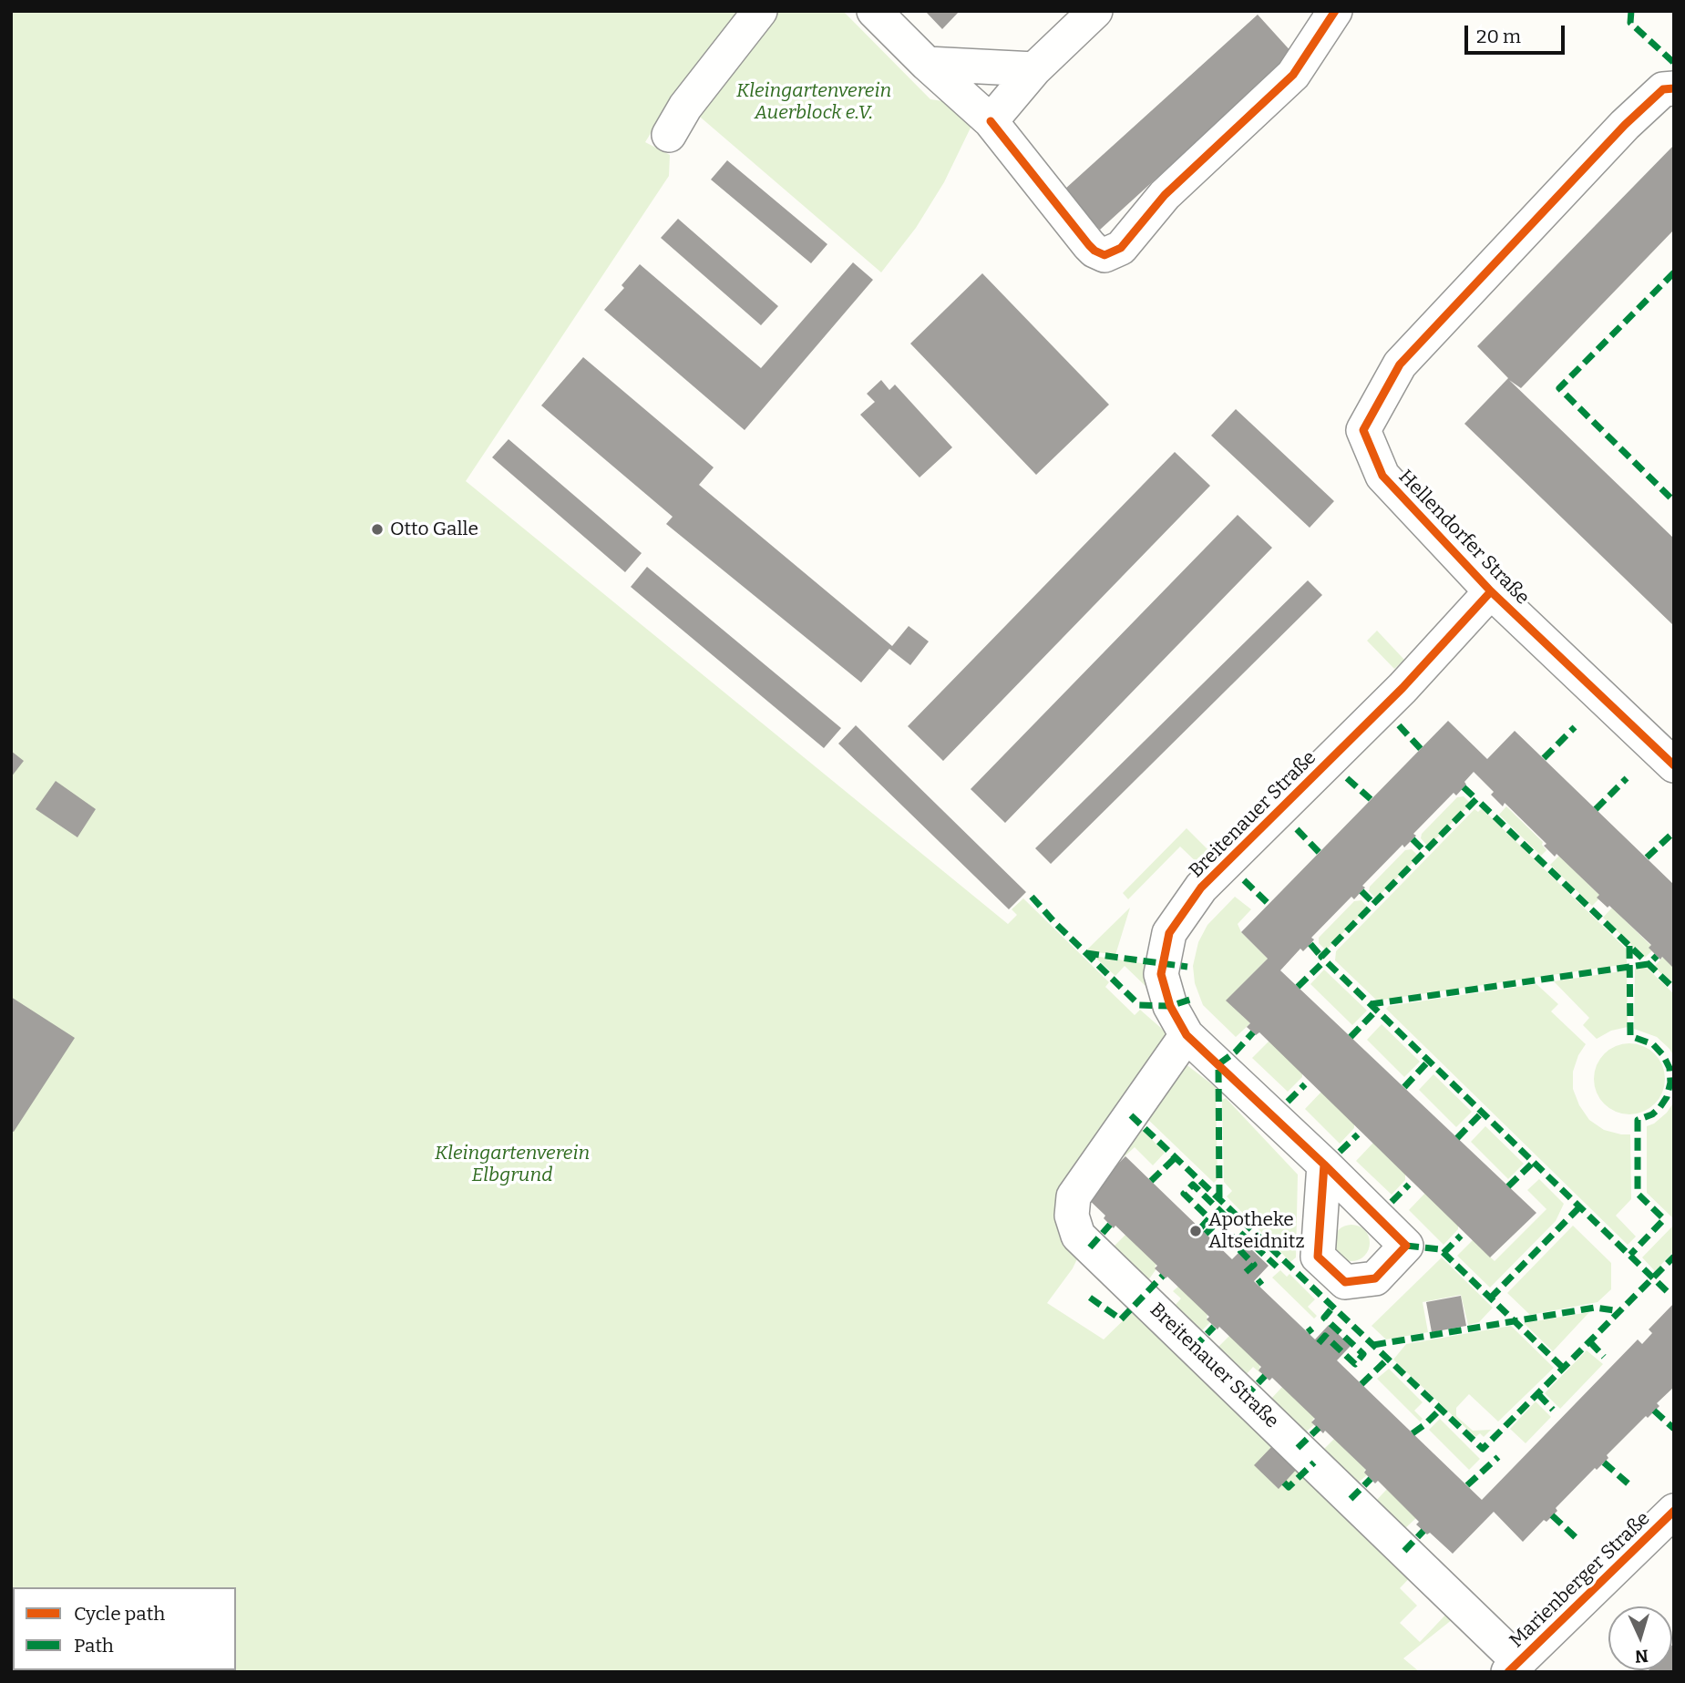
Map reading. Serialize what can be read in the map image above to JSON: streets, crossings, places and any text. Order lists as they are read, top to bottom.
{
  "streets": {
    "street": ["Hellendorfer Straße", "Breitenauer Straße", "Marienberger Straße"]
  },
  "crossings": [
    ["Hellendorfer Straße", "Breitenauer Straße"],
    ["Breitenauer Straße", "Marienberger Straße"]
  ],
  "parks": ["Kleingartenverein Auerblock e.V.", "Kleingartenverein Elbgrund"],
  "places": ["Otto Galle", "Apotheke Altseidnitz"],
  "legend": ["Cycle path", "Path"],
  "scale_bar": "20 m",
  "north": "bottom"
}
